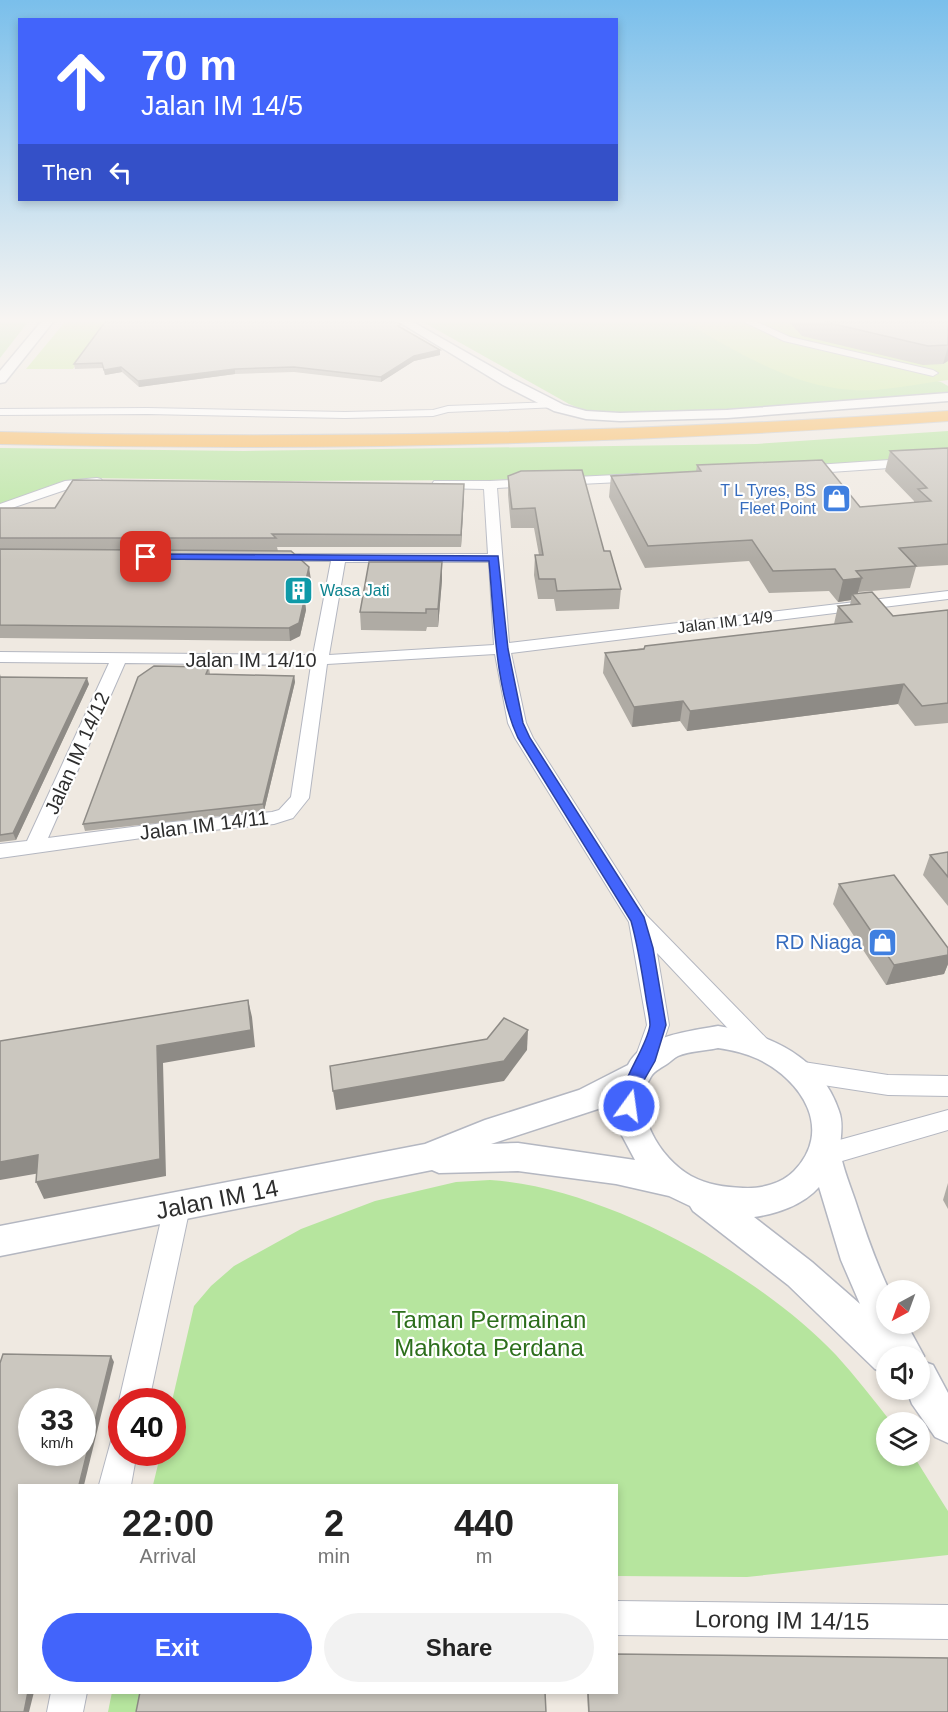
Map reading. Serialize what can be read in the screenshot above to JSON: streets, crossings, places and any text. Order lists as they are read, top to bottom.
{
  "streets": {
    "street": [
      "Jalan IM 14/9",
      "Jalan IM 14/10",
      "Jalan IM 14/12",
      "Jalan IM 14/11",
      "Jalan IM 14",
      "Lorong IM 14/15"
    ]
  },
  "crossings": [
    ["Jalan IM 14/9", "Jalan IM 14/10"],
    ["Jalan IM 14/10", "Jalan IM 14/12"],
    ["Jalan IM 14/10", "Jalan IM 14/11"],
    ["Jalan IM 14/12", "Jalan IM 14/11"]
  ],
  "parks": ["Taman Permainan Mahkota Perdana"],
  "places": {
    "shop": ["T L Tyres, BS Fleet Point", "RD Niaga"],
    "building": ["Wasa Jati"]
  },
  "north": "bottom left",
  "page": {
    "turn": ["70 m", "Jalan IM 14/5"],
    "then": "Then",
    "speed": "33 km/h",
    "limit": "40",
    "eta": [
      "22:00",
      "Arrival",
      "2",
      "min",
      "440",
      "m"
    ],
    "buttons": ["Exit", "Share"]
  }
}
